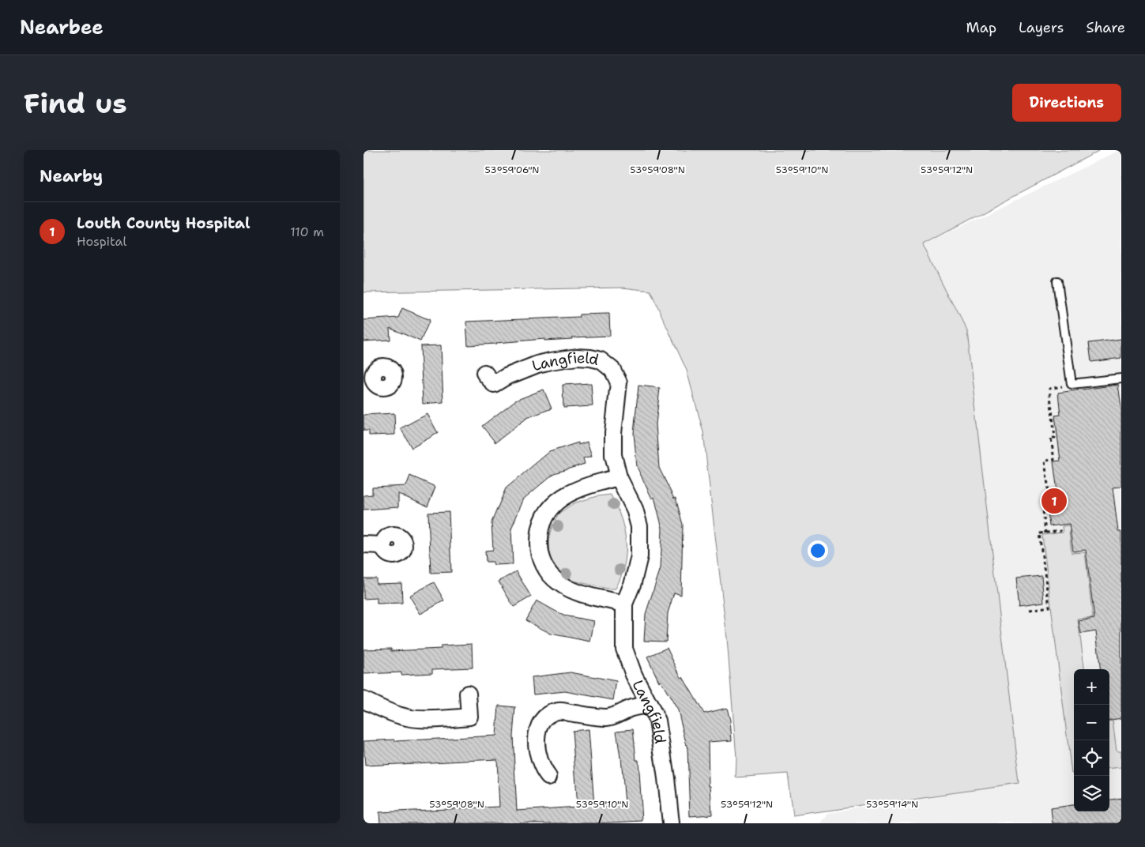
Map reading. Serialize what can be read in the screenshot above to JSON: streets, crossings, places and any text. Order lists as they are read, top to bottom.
{
  "streets": {
    "street": ["Langfield"]
  },
  "page": {
    "header": "Nearbee",
    "nav": ["Map", "Layers", "Share"],
    "buttons": "Directions",
    "title": "Find us",
    "heading": "Nearby",
    "list": [
      {
        "mark": "1",
        "name": "Louth County Hospital",
        "note": "Hospital",
        "value": "110 m"
      }
    ],
    "pins": "1",
    "map_buttons": ["+", "−"]
  },
  "coordinates": [
    "53°59'06\"N",
    "53°59'08\"N",
    "53°59'10\"N",
    "53°59'12\"N",
    "53°59'14\"N"
  ]
}
